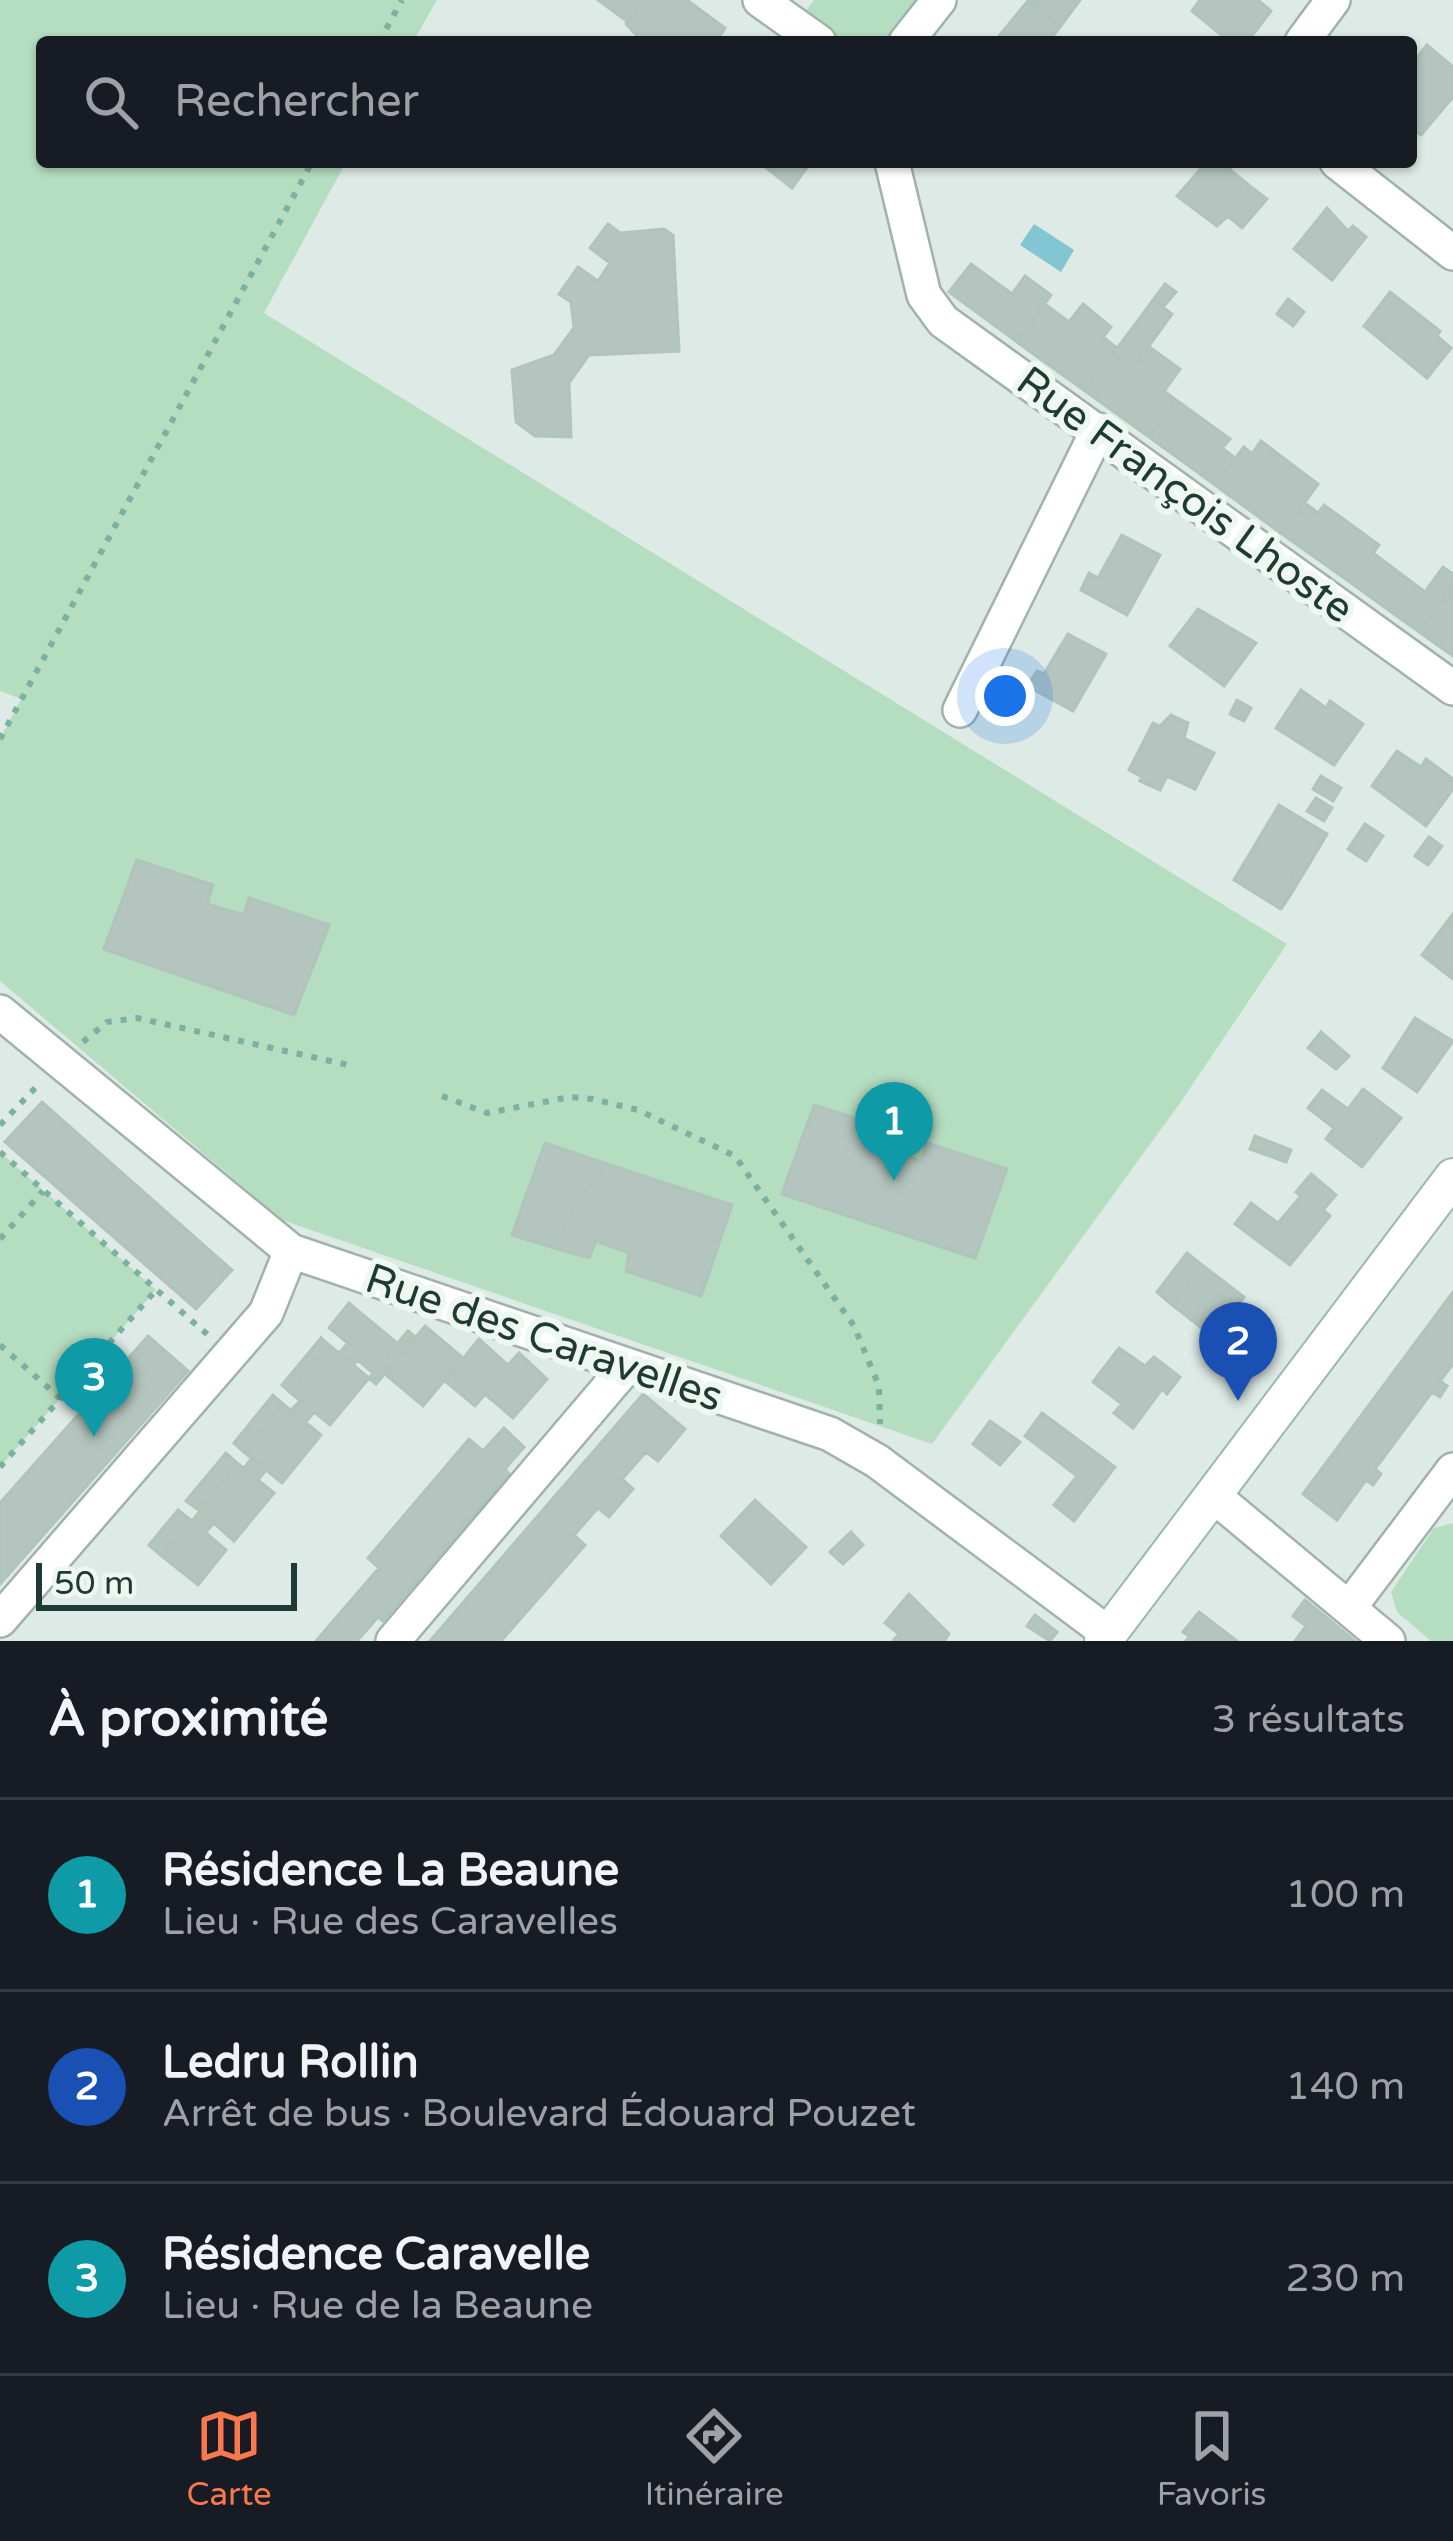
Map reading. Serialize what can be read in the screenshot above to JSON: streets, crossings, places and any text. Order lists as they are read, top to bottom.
{
  "streets": {
    "street": ["Rue François Lhoste", "Rue des Caravelles"]
  },
  "scale_bar": "50 m",
  "page": {
    "search": "Rechercher",
    "pins": ["1", "2", "3"],
    "scale": "50 m",
    "heading": ["À proximité", "3 résultats"],
    "list": [
      {
        "mark": "1",
        "name": "Résidence La Beaune",
        "note": "Lieu · Rue des Caravelles",
        "value": "100 m"
      },
      {
        "mark": "2",
        "name": "Ledru Rollin",
        "note": "Arrêt de bus · Boulevard Édouard Pouzet",
        "value": "140 m"
      },
      {
        "mark": "3",
        "name": "Résidence Caravelle",
        "note": "Lieu · Rue de la Beaune",
        "value": "230 m"
      }
    ],
    "nav": ["Carte", "Itinéraire", "Favoris"]
  }
}
